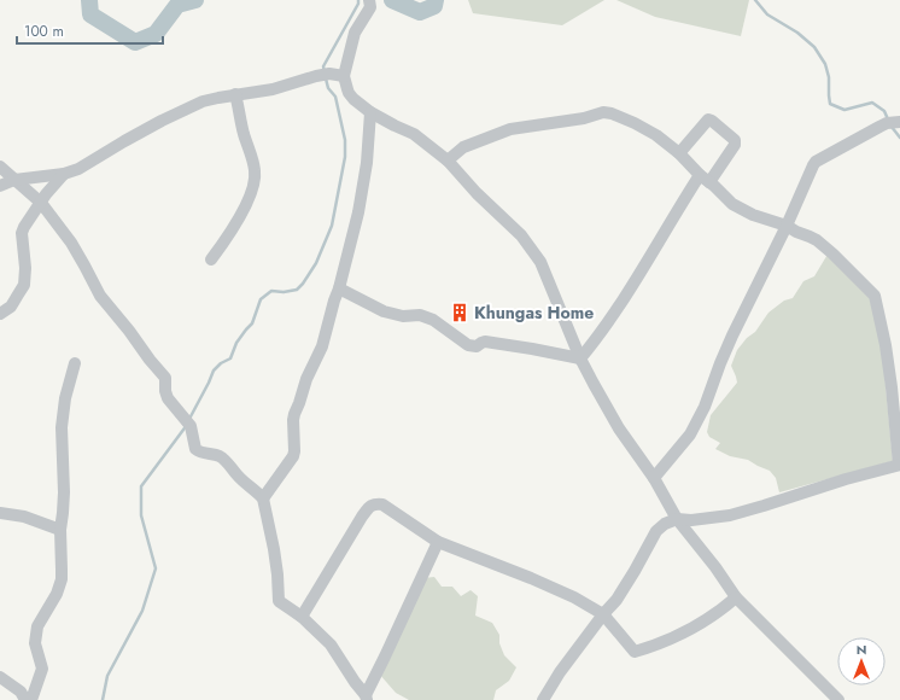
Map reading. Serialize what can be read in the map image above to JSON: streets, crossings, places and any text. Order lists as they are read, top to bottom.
{
  "places": {
    "building": ["Khungas Home"]
  },
  "scale_bar": "100 m",
  "north": "top"
}
